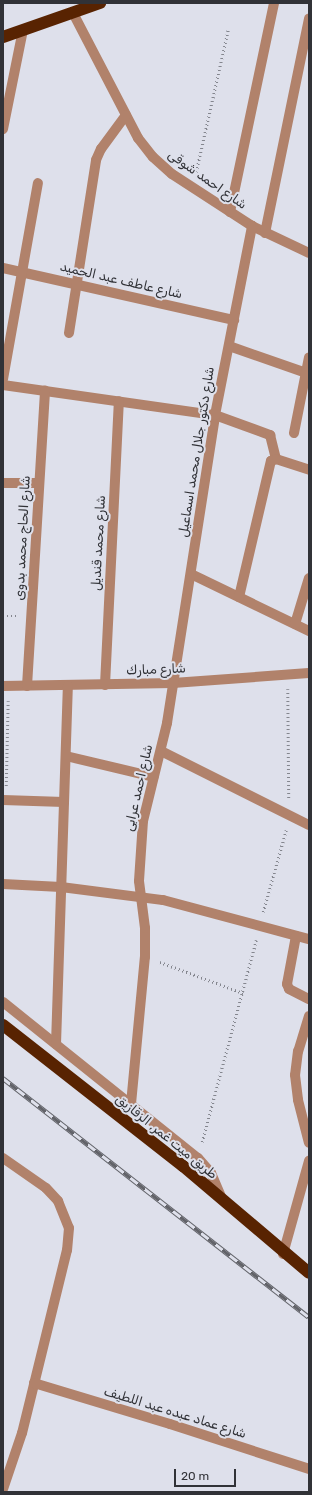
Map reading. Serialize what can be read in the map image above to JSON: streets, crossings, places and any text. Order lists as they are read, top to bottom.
{
  "streets": {
    "highway": ["طريق ميت غمر, الزقازيق"],
    "street": [
      "شارع احمد شوقى",
      "شارع عاطف عبد الحميد",
      "شارع دكتور جلال محمد اسماعيل",
      "شارع الحاج محمد بدوى",
      "شارع محمد قنديل",
      "شارع مبارك",
      "شارع احمد عرابى",
      "شارع عماد عبده عبد اللطيف"
    ]
  },
  "crossings": [
    ["شارع احمد شوقى", "شارع دكتور جلال محمد اسماعيل"],
    ["شارع عاطف عبد الحميد", "شارع دكتور جلال محمد اسماعيل"],
    ["شارع دكتور جلال محمد اسماعيل", "شارع مبارك"],
    ["شارع دكتور جلال محمد اسماعيل", "شارع احمد عرابى"],
    ["شارع الحاج محمد بدوى", "شارع مبارك"],
    ["شارع محمد قنديل", "شارع مبارك"],
    ["شارع مبارك", "شارع احمد عرابى"]
  ],
  "scale_bar": "20 m"
}
